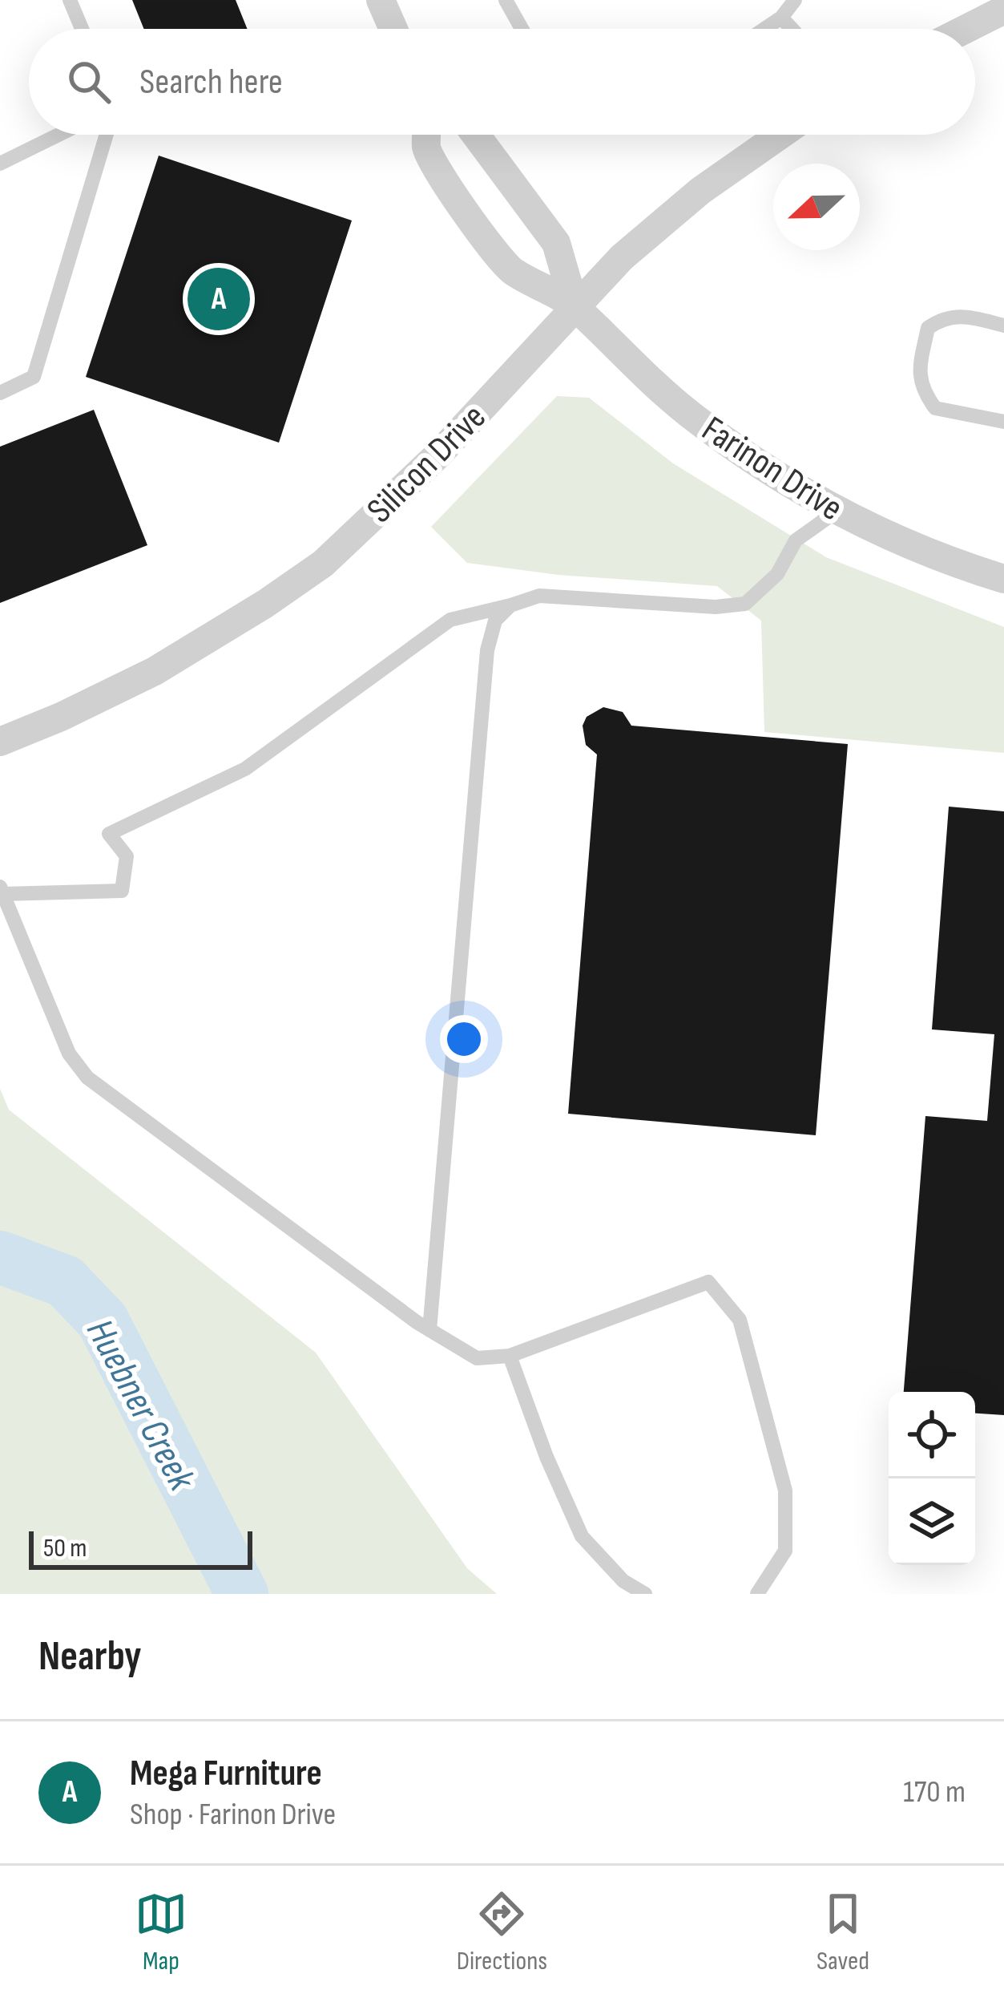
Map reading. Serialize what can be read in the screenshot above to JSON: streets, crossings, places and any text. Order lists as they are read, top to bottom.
{
  "streets": {
    "street": ["Silicon Drive", "Farinon Drive"]
  },
  "crossings": [
    ["Silicon Drive", "Farinon Drive"]
  ],
  "water": ["Huebner Creek"],
  "scale_bar": "50 m",
  "north": "left",
  "page": {
    "search": "Search here",
    "pins": "A",
    "scale": "50 m",
    "heading": "Nearby",
    "list": [
      {
        "mark": "A",
        "name": "Mega Furniture",
        "note": "Shop · Farinon Drive",
        "value": "170 m"
      }
    ],
    "nav": ["Map", "Directions", "Saved"]
  }
}
